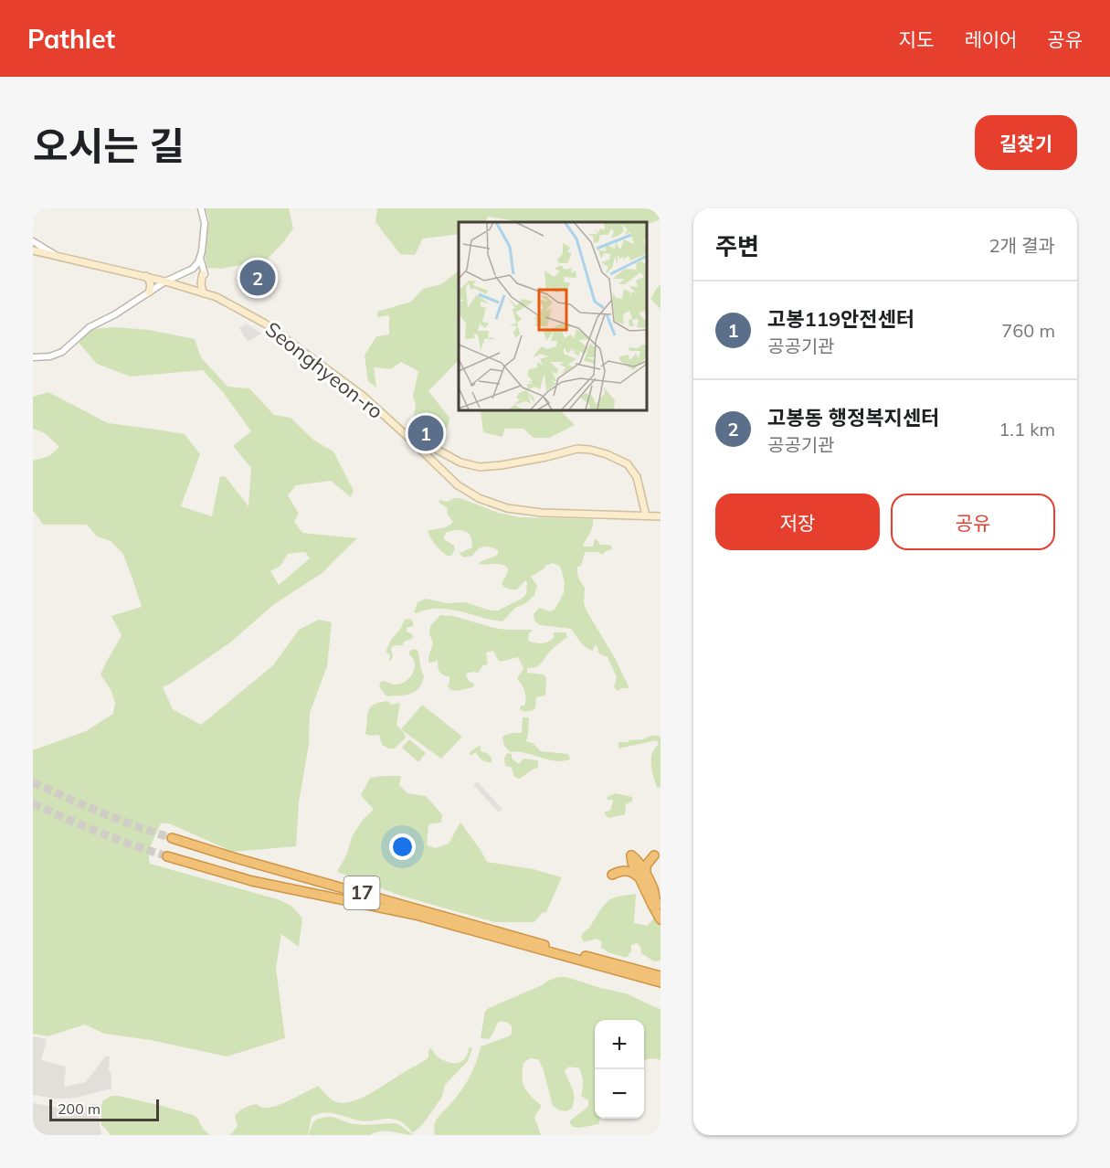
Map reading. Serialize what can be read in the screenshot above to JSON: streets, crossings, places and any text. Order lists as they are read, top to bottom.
{
  "streets": {
    "highway": ["17"],
    "main road": ["Seonghyeon-ro"]
  },
  "scale_bar": "200 m",
  "page": {
    "header": "Pathlet",
    "nav": ["지도", "레이어", "공유"],
    "title": "오시는 길",
    "buttons": [
      "길찾기",
      ["저장", "공유"]
    ],
    "heading": ["주변", "2개 결과"],
    "pins": ["2", "1"],
    "list": [
      {
        "mark": "1",
        "name": "고봉119안전센터",
        "note": "공공기관",
        "value": "760 m"
      },
      {
        "mark": "2",
        "name": "고봉동 행정복지센터",
        "note": "공공기관",
        "value": "1.1 km"
      }
    ],
    "map_buttons": ["+", "−"],
    "scale": "200 m"
  }
}
